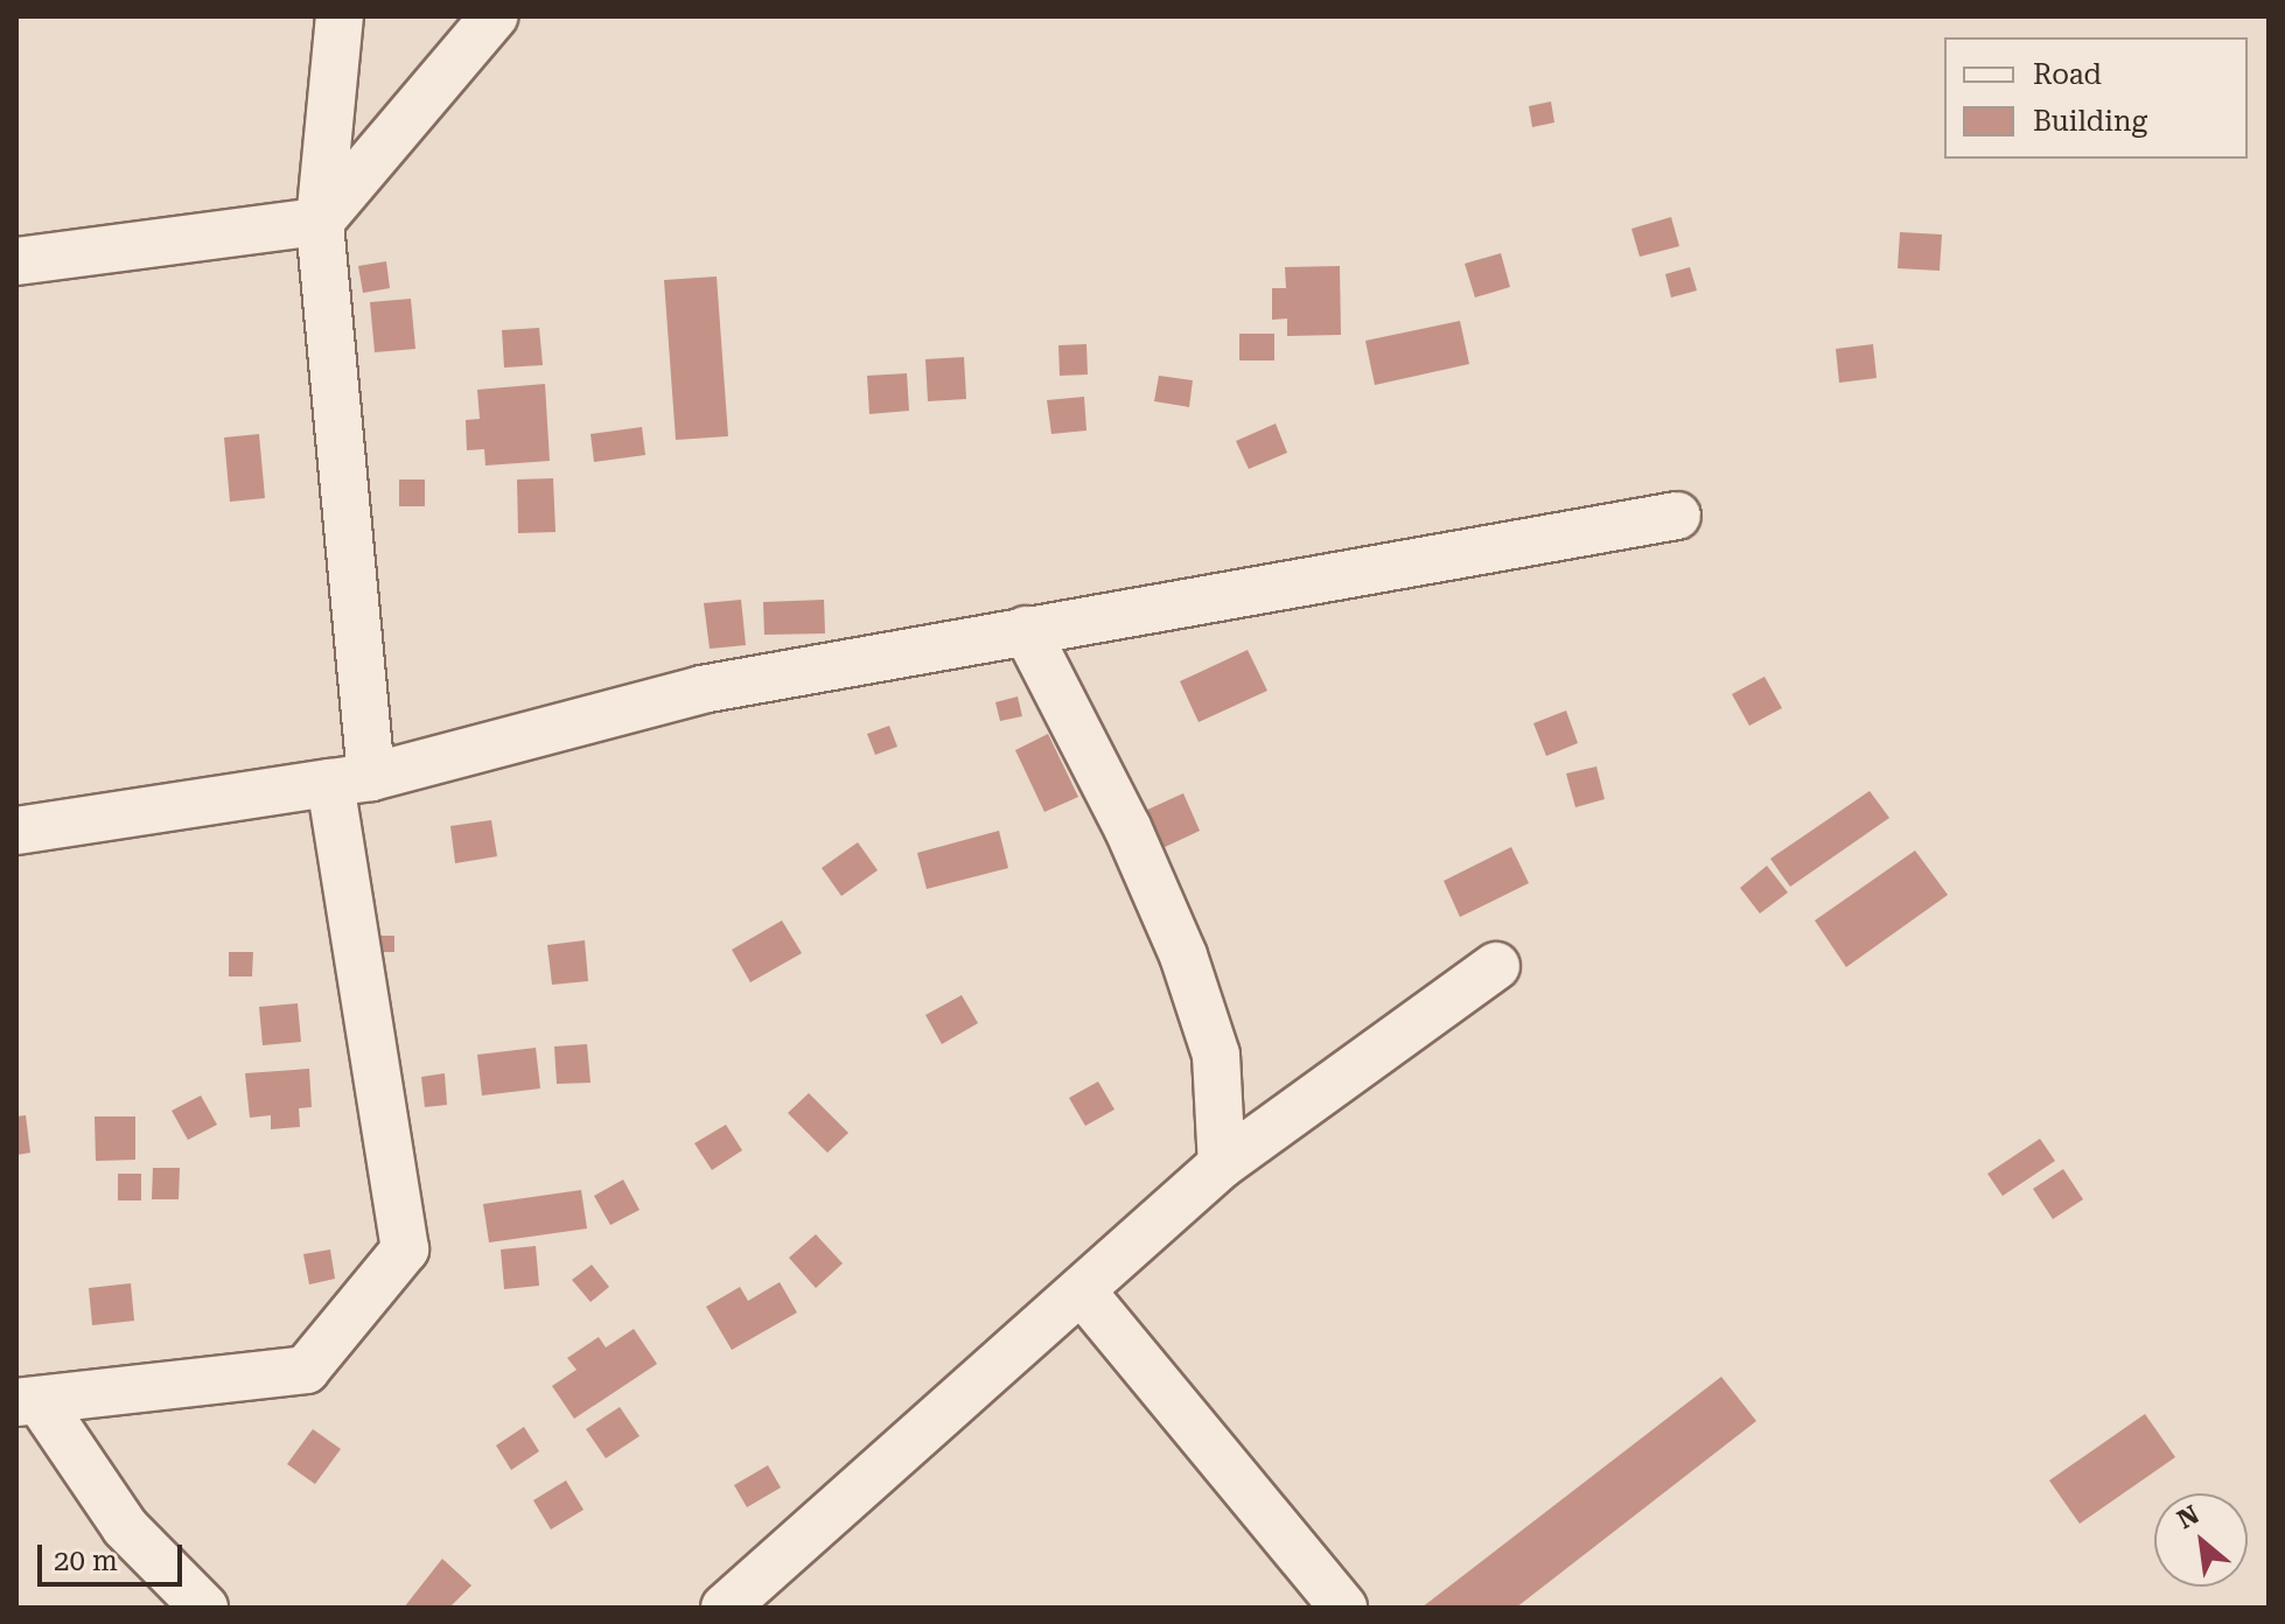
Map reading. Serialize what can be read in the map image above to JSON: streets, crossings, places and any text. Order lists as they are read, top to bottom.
{
  "legend": ["Road", "Building"],
  "scale_bar": "20 m",
  "north": "top left"
}
